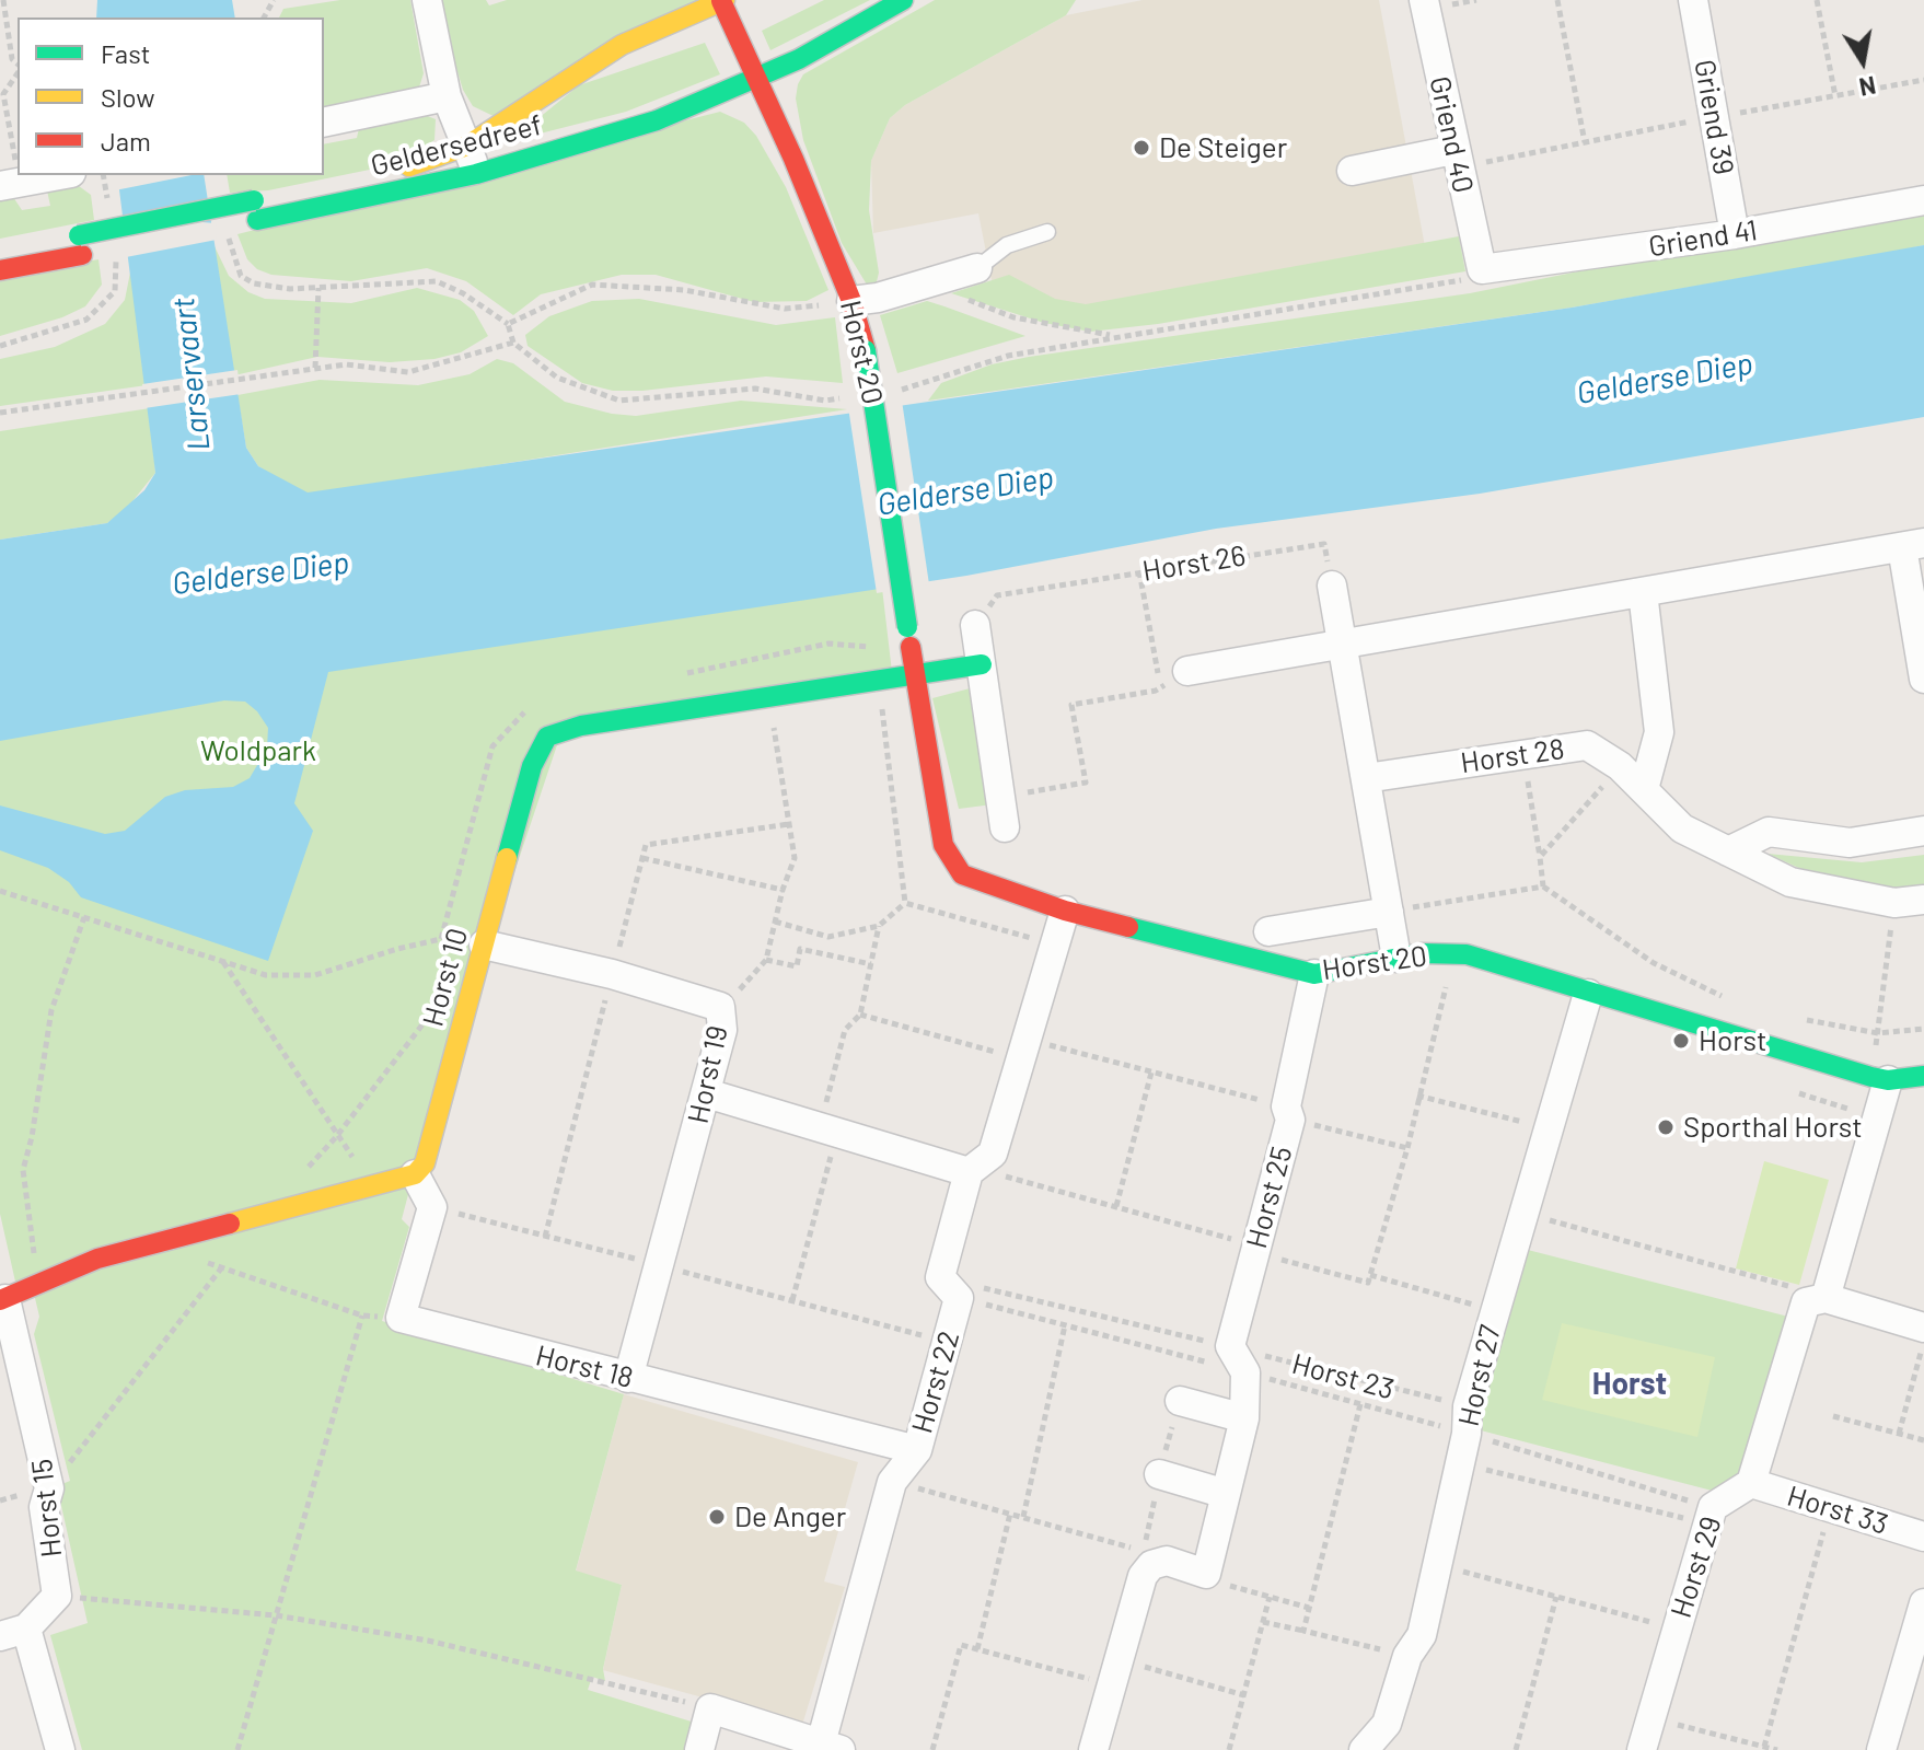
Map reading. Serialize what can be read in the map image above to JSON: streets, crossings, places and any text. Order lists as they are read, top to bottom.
{
  "streets": {
    "street": [
      "Griend 39",
      "Griend 40",
      "Geldersedreef",
      "Griend 41",
      "Horst 20",
      "Horst 28",
      "Horst 10",
      "Horst 19",
      "Horst 25",
      "Horst 18",
      "Horst 27",
      "Horst 22",
      "Horst 15",
      "Horst 33",
      "Horst 29"
    ],
    "path": ["Horst 26", "Horst 23"]
  },
  "crossings": [
    ["Griend 39", "Griend 41"],
    ["Griend 40", "Griend 41"],
    ["Geldersedreef", "Horst 20"],
    ["Horst 20", "Horst 10"],
    ["Horst 20", "Horst 25"],
    ["Horst 20", "Horst 27"],
    ["Horst 20", "Horst 22"],
    ["Horst 10", "Horst 19"],
    ["Horst 19", "Horst 18"],
    ["Horst 25", "Horst 23"],
    ["Horst 18", "Horst 22"],
    ["Horst 27", "Horst 23"],
    ["Horst 23", "Horst 22"],
    ["Horst 23", "Horst 29"],
    ["Horst 33", "Horst 29"]
  ],
  "districts": ["Horst"],
  "water": ["Larservaart", "Gelderse Diep"],
  "parks": ["Woldpark"],
  "places": [
    "De Steiger",
    "Horst",
    "Sporthal Horst",
    "De Anger"
  ],
  "legend": ["Fast", "Slow", "Jam"],
  "north": "bottom"
}
